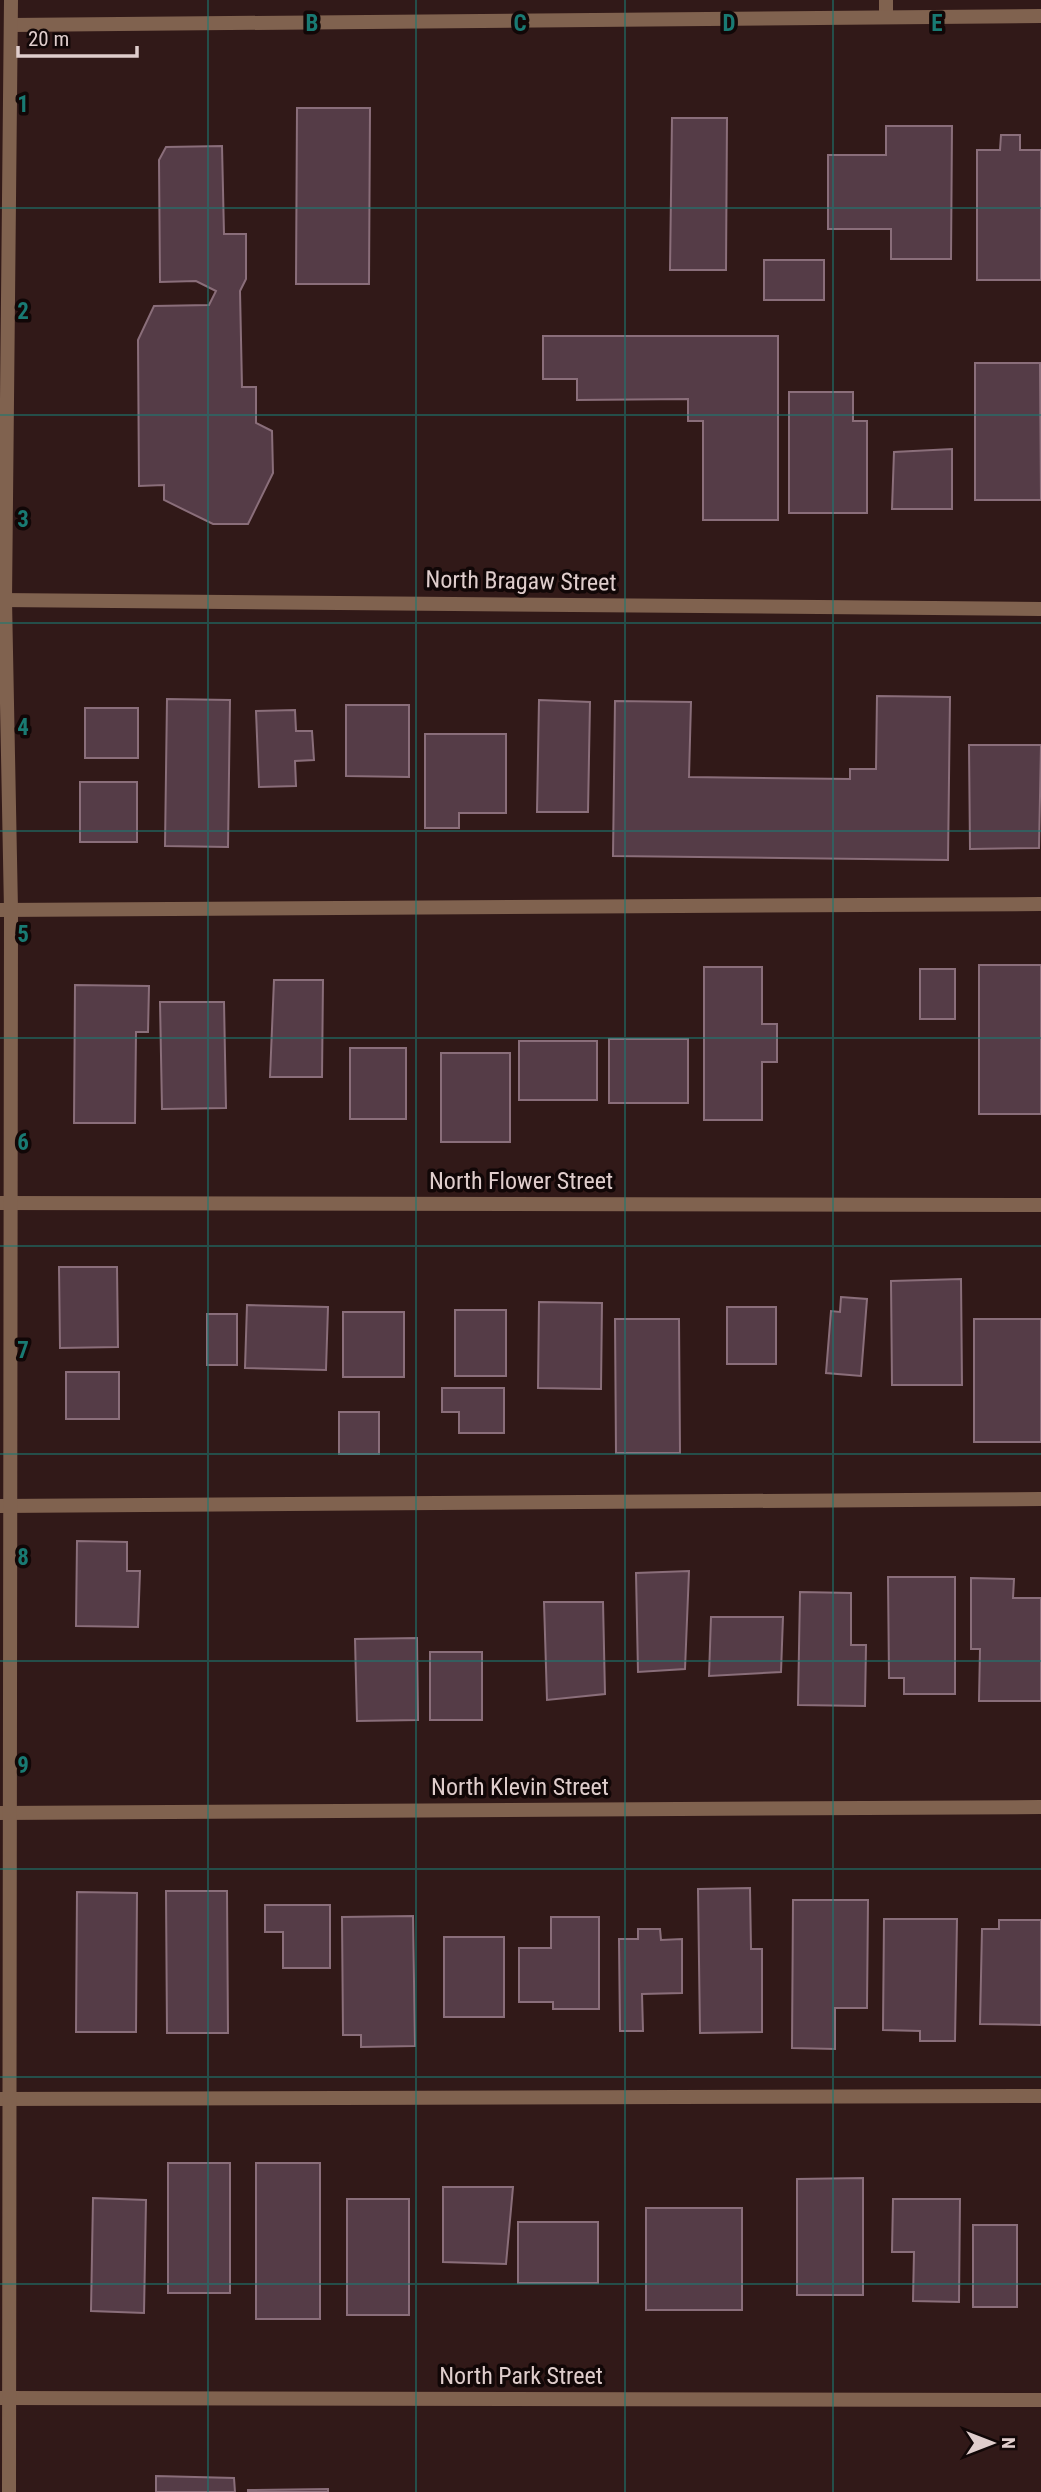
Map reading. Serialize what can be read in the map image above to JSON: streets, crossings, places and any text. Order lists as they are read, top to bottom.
{
  "streets": {
    "street": [
      "North Bragaw Street",
      "North Flower Street",
      "North Klevin Street",
      "North Park Street"
    ]
  },
  "scale_bar": "20 m",
  "north": "right",
  "grid": {
    "columns": [
      "B",
      "C",
      "D",
      "E"
    ],
    "rows": [
      "1",
      "2",
      "3",
      "4",
      "5",
      "6",
      "7",
      "8",
      "9"
    ]
  }
}
